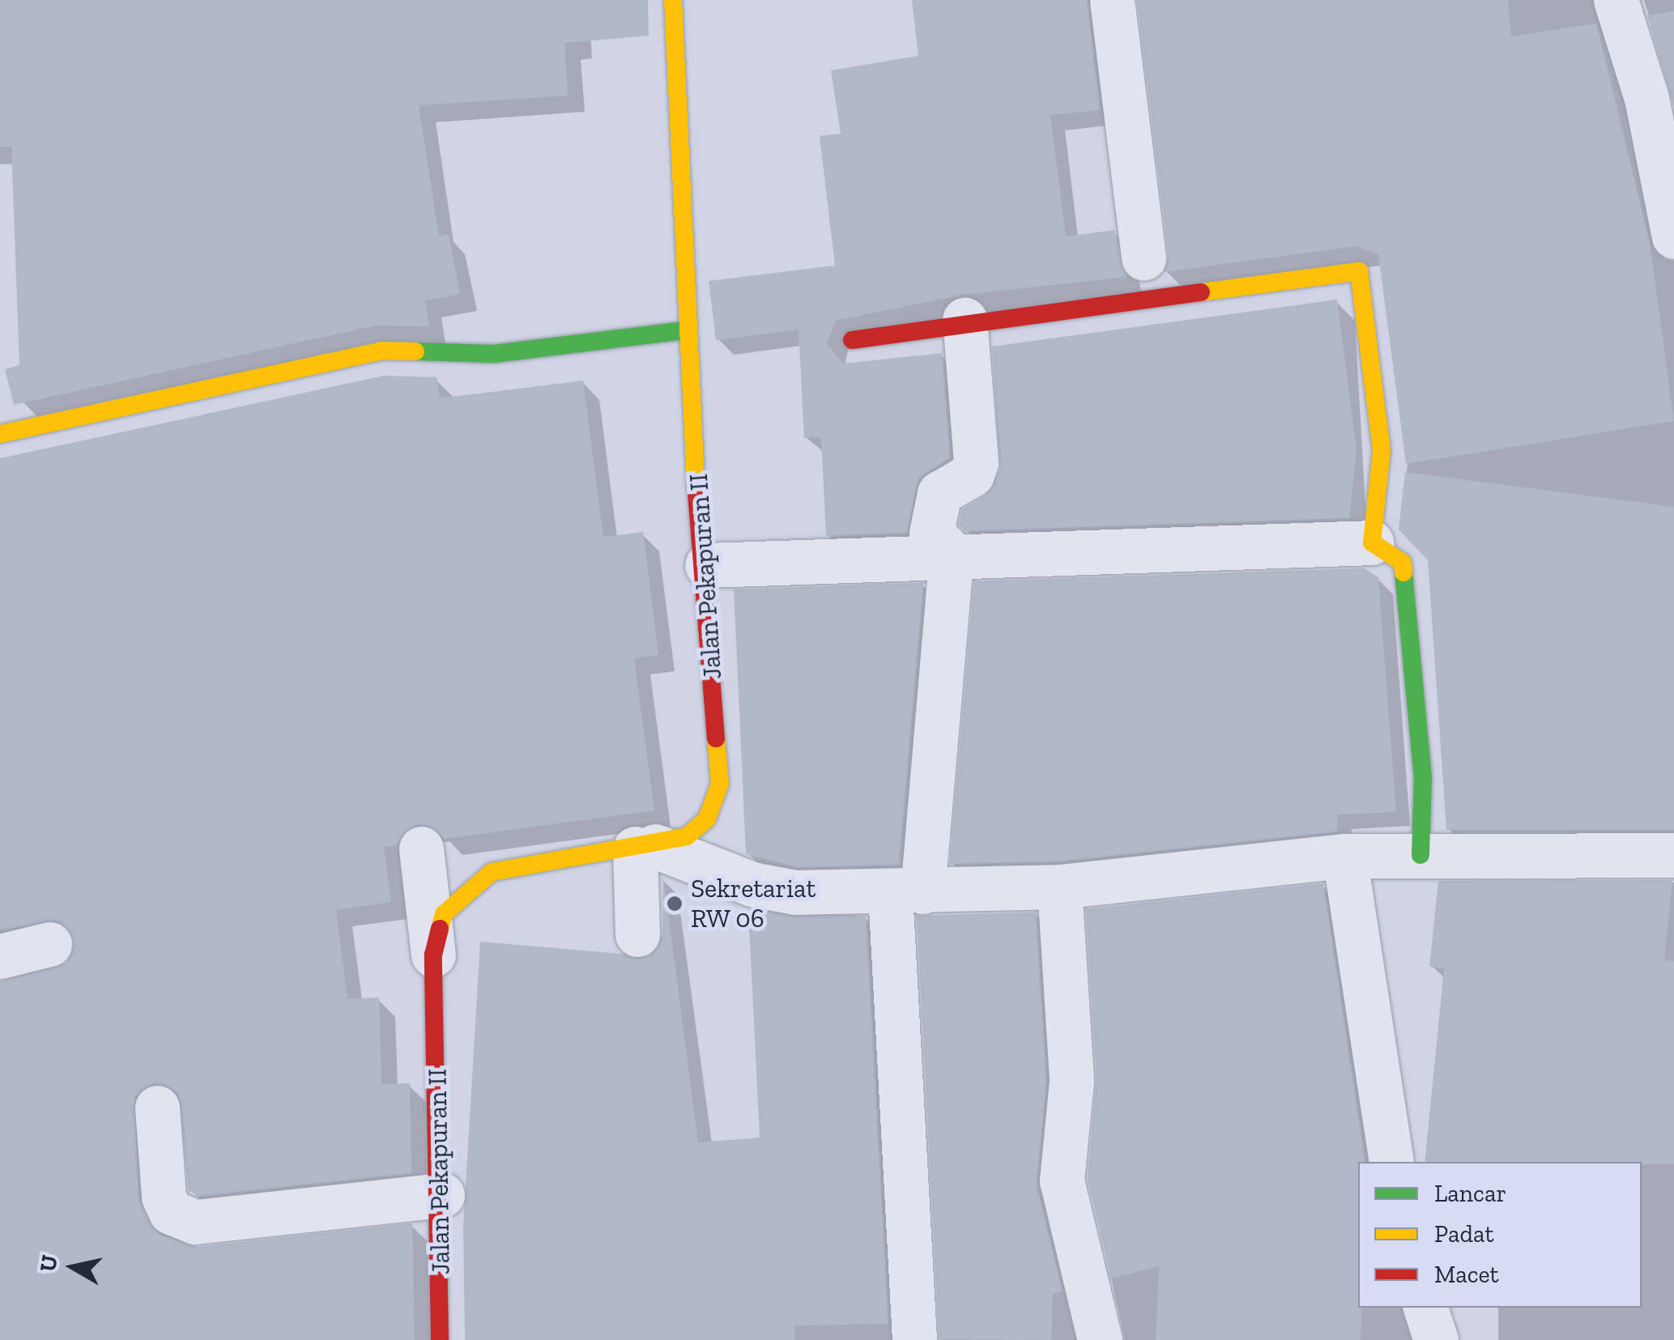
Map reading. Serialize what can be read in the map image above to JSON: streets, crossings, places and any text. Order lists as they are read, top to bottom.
{
  "streets": {
    "street": ["Jalan Pekapuran II"]
  },
  "places": ["Sekretariat RW 06"],
  "legend": ["Lancar", "Padat", "Macet"],
  "north": "left"
}
